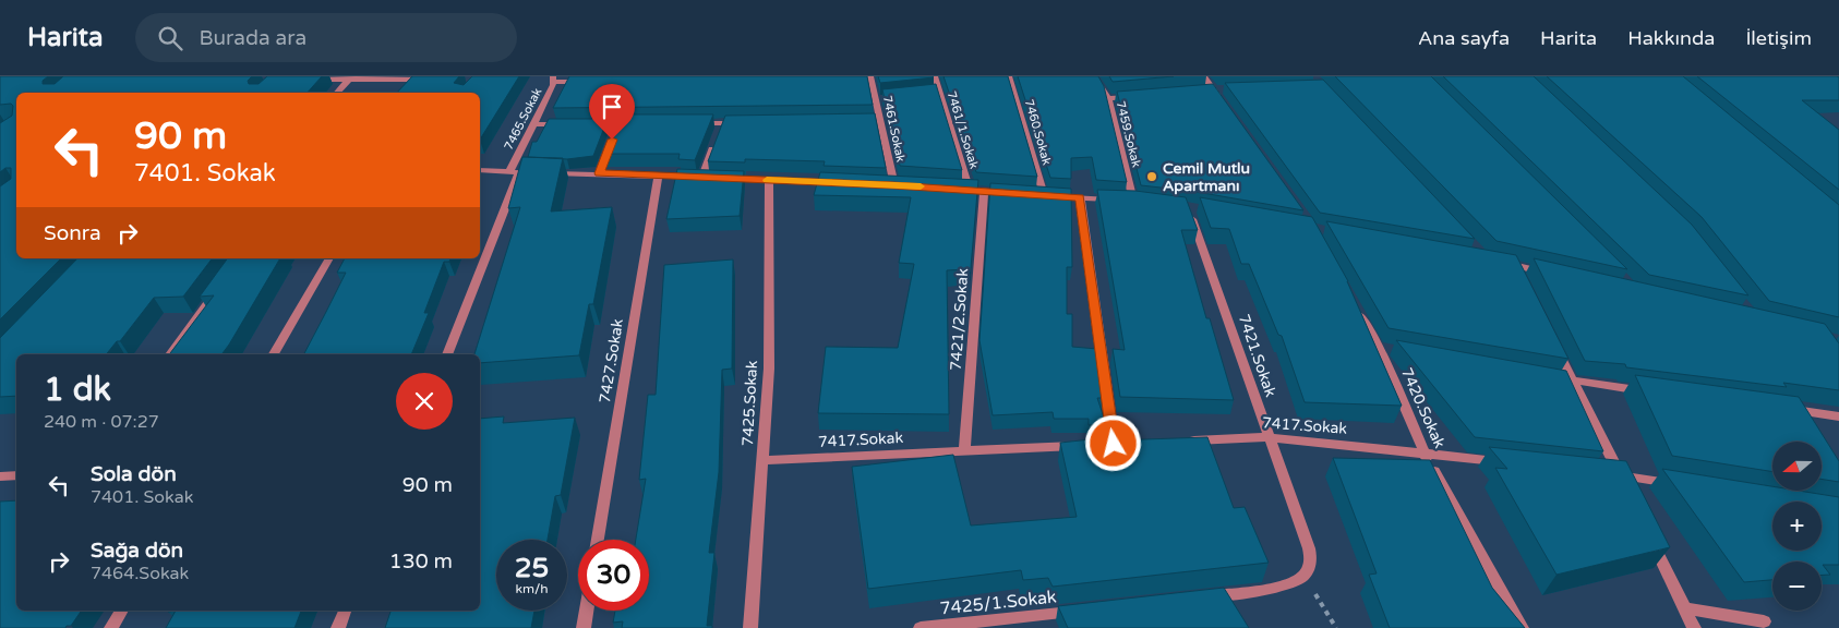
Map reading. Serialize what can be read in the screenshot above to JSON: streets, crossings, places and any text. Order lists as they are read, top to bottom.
{
  "streets": {
    "street": [
      "7465.Sokak",
      "7461.Sokak",
      "7461/1.Sokak",
      "7460.Sokak",
      "7459.Sokak",
      "7421/2.Sokak",
      "7421.Sokak",
      "7427.Sokak",
      "7425.Sokak",
      "7420.Sokak",
      "7417.Sokak",
      "7425/1.Sokak"
    ]
  },
  "crossings": [
    ["7460.Sokak", "7459.Sokak"],
    ["7460.Sokak", "7417.Sokak"],
    ["7459.Sokak", "7417.Sokak"],
    ["7421/2.Sokak", "7417.Sokak"],
    ["7421.Sokak", "7417.Sokak"],
    ["7425.Sokak", "7417.Sokak"],
    ["7420.Sokak", "7417.Sokak"]
  ],
  "places": ["Cemil Mutlu Apartmanı"],
  "north": "left",
  "page": {
    "header": "Harita",
    "search": "Burada ara",
    "nav": [
      "Ana sayfa",
      "Harita",
      "Hakkında",
      "İletişim"
    ],
    "turn": ["90 m", "7401. Sokak"],
    "then": "Sonra",
    "heading": ["1 dk", "240 m · 07:27"],
    "map_buttons": ["+", "−"],
    "list": [
      {
        "name": "Sola dön",
        "note": "7401. Sokak",
        "value": "90 m"
      },
      {
        "name": "Sağa dön",
        "note": "7464.Sokak",
        "value": "130 m"
      }
    ],
    "speed": "25 km/h",
    "limit": "30"
  }
}
